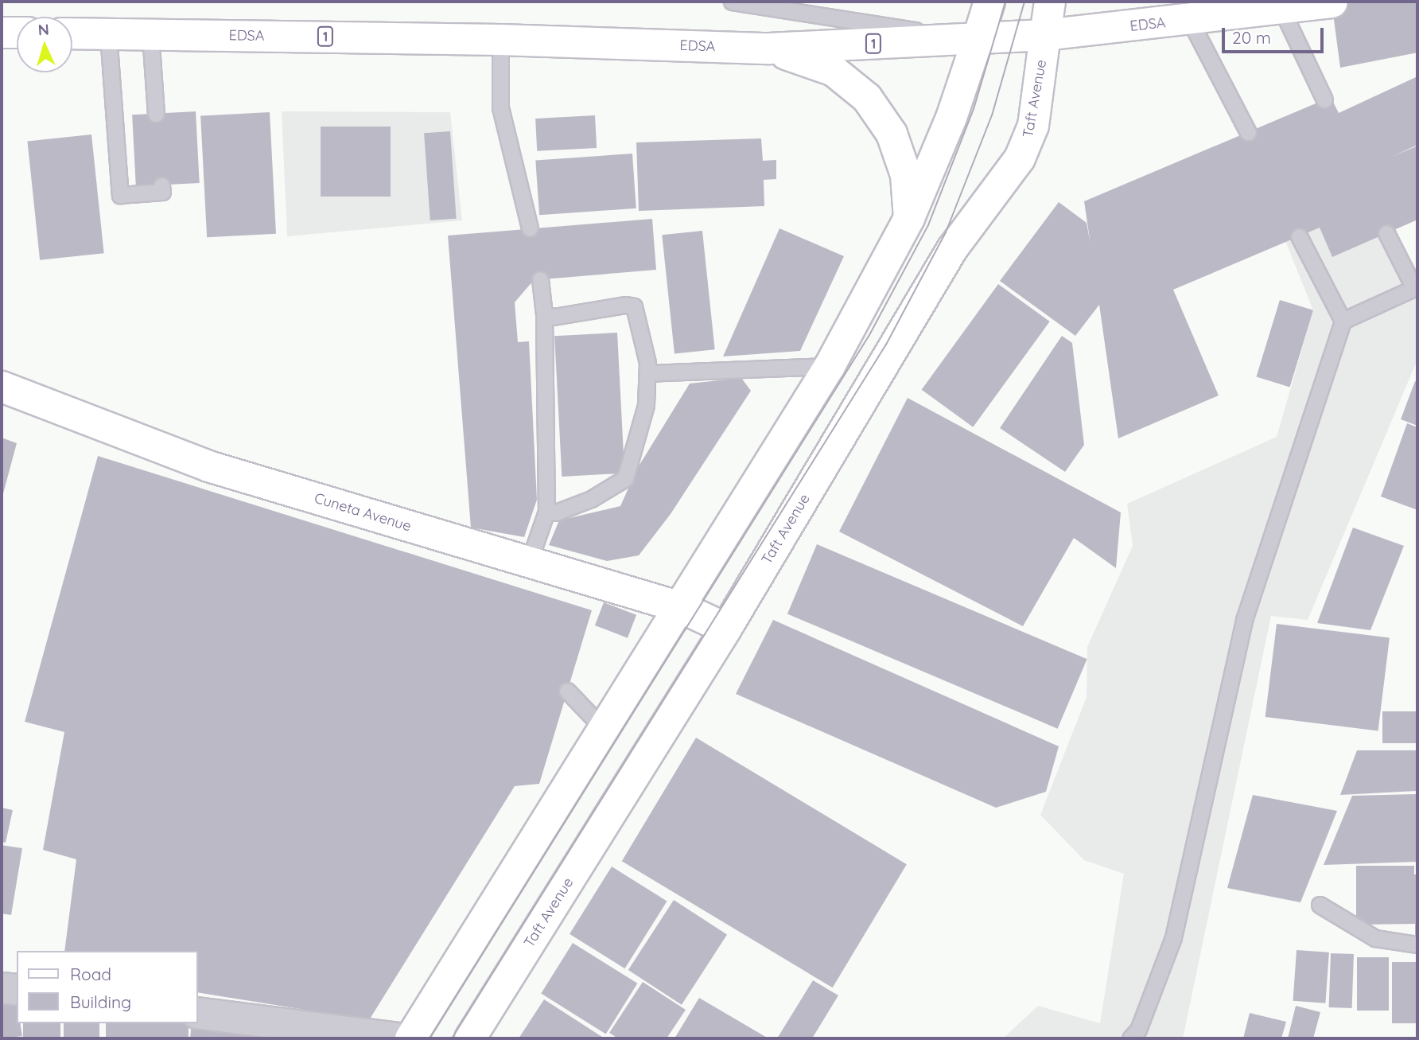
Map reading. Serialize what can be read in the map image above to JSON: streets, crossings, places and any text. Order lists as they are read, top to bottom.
{
  "streets": {
    "main road": [
      "EDSA",
      "1",
      "Taft Avenue",
      "Cuneta Avenue"
    ]
  },
  "crossings": [
    ["EDSA", "Taft Avenue"],
    ["Taft Avenue", "Cuneta Avenue"]
  ],
  "legend": ["Road", "Building"],
  "scale_bar": "20 m",
  "north": "top"
}
